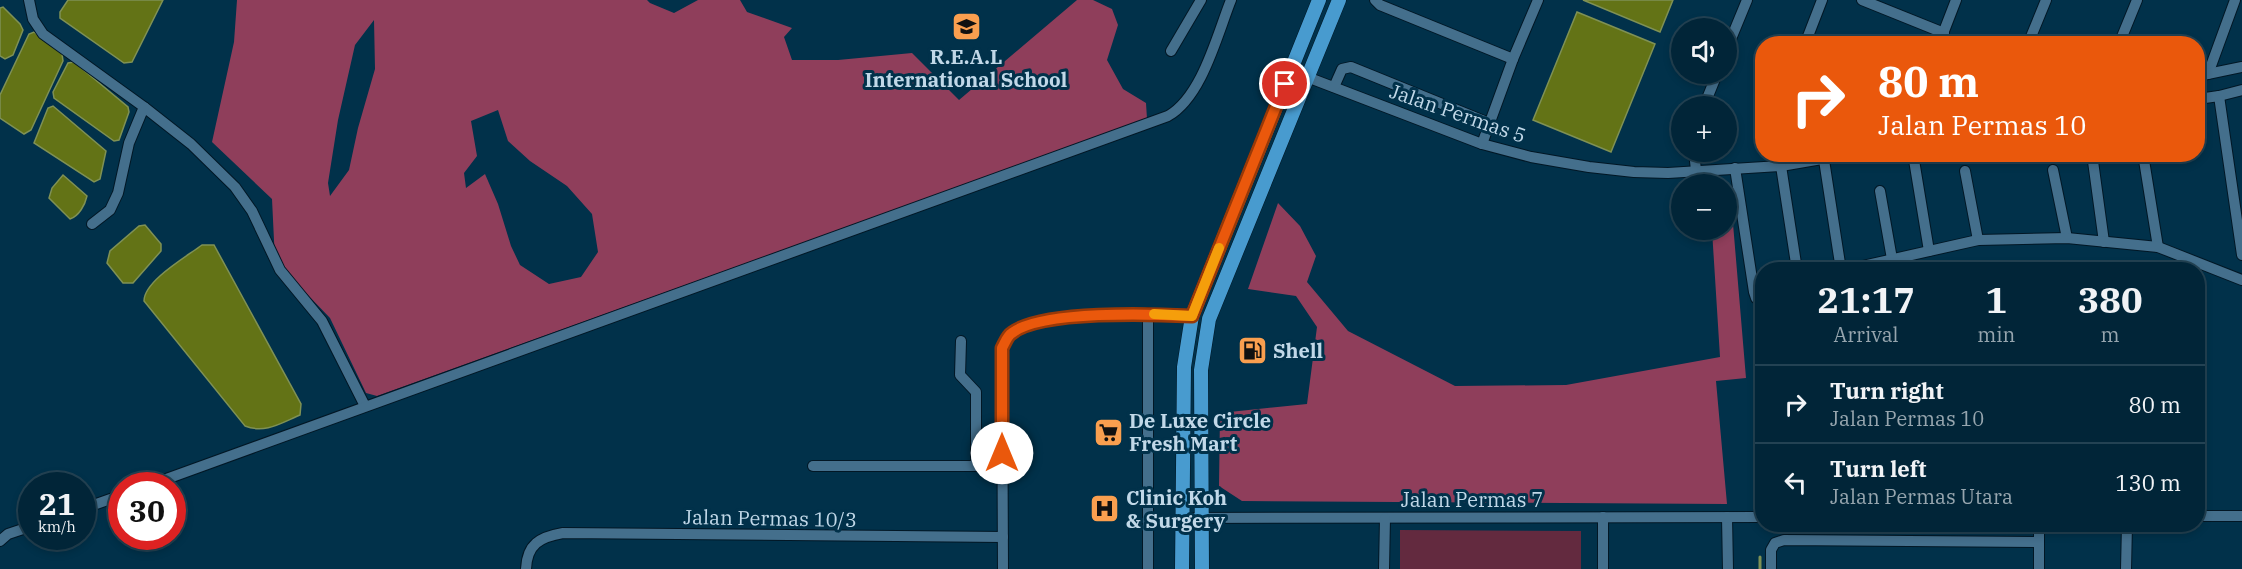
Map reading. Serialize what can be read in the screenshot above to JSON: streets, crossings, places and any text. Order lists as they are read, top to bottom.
{
  "streets": {
    "street": ["Jalan Permas 5", "Jalan Permas 7", "Jalan Permas 10/3"]
  },
  "places": {
    "school or university": ["R.E.A.L International School"],
    "fuel station": ["Shell"],
    "supermarket": ["De Luxe Circle Fresh Mart"],
    "hospital": ["Clinic Koh & Surgery"]
  },
  "page": {
    "map_buttons": ["+", "−"],
    "turn": ["80 m", "Jalan Permas 10"],
    "eta": [
      "21:17",
      "Arrival",
      "1",
      "min",
      "380",
      "m"
    ],
    "list": [
      {
        "name": "Turn right",
        "note": "Jalan Permas 10",
        "value": "80 m"
      },
      {
        "name": "Turn left",
        "note": "Jalan Permas Utara",
        "value": "130 m"
      }
    ],
    "speed": "21 km/h",
    "limit": "30"
  }
}
